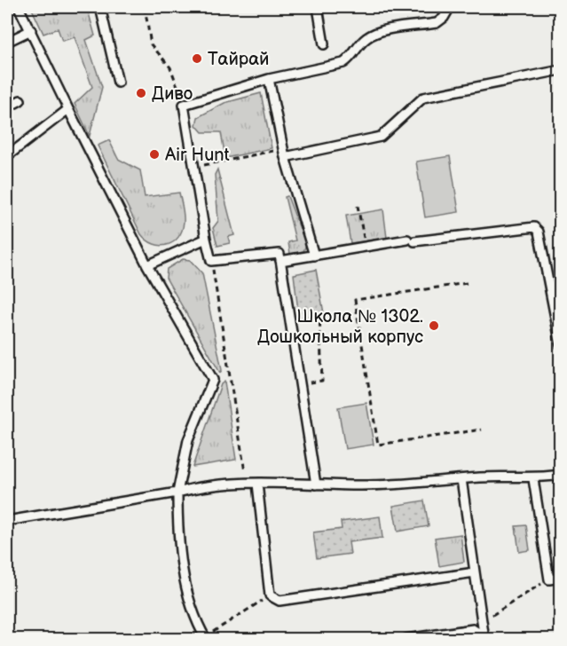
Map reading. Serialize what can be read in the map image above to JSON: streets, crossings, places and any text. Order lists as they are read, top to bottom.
{
  "places": [
    "Тайрай",
    "Диво",
    "Air Hunt",
    "Школа № 1302. Дошкольный корпус"
  ]
}
